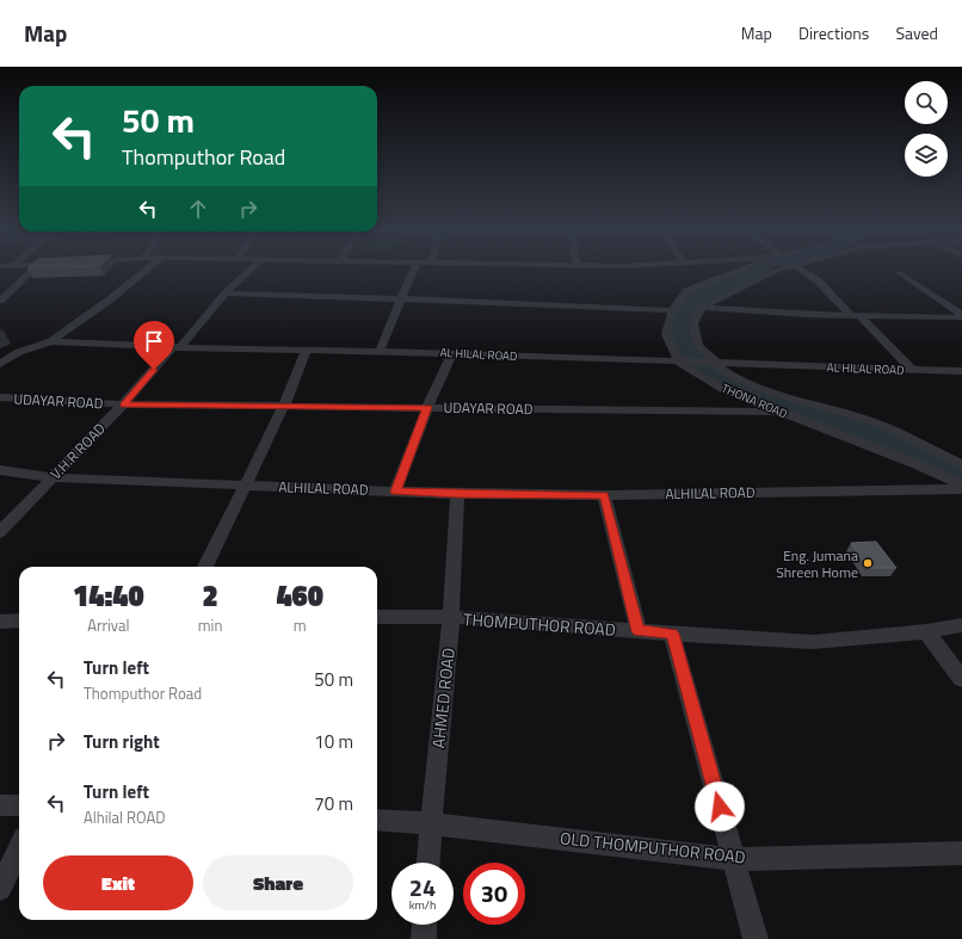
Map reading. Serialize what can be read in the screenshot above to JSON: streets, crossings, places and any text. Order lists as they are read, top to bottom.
{
  "streets": {
    "street": [
      "AL HILAL ROAD",
      "UDAYAR ROAD",
      "THONA ROAD",
      "V.H.R ROAD",
      "ALHILAL ROAD",
      "THOMPUTHOR ROAD",
      "AHMED ROAD",
      "OLD THOMPUTHOR ROAD"
    ]
  },
  "crossings": [
    ["AL HILAL ROAD", "THONA ROAD"],
    ["AL HILAL ROAD", "V.H.R ROAD"],
    ["UDAYAR ROAD", "THONA ROAD"],
    ["UDAYAR ROAD", "V.H.R ROAD"],
    ["THONA ROAD", "ALHILAL ROAD"],
    ["V.H.R ROAD", "ALHILAL ROAD"],
    ["ALHILAL ROAD", "AHMED ROAD"],
    ["THOMPUTHOR ROAD", "AHMED ROAD"],
    ["AHMED ROAD", "OLD THOMPUTHOR ROAD"]
  ],
  "places": ["Eng. Jumana Shreen Home"],
  "page": {
    "header": "Map",
    "nav": ["Map", "Directions", "Saved"],
    "turn": ["50 m", "Thomputhor Road"],
    "eta": [
      "14:40",
      "Arrival",
      "2",
      "min",
      "460",
      "m"
    ],
    "list": [
      {
        "name": "Turn left",
        "note": "Thomputhor Road",
        "value": "50 m"
      },
      {
        "name": "Turn right",
        "value": "10 m"
      },
      {
        "name": "Turn left",
        "note": "Alhilal ROAD",
        "value": "70 m"
      }
    ],
    "buttons": ["Exit", "Share"],
    "speed": "24 km/h",
    "limit": "30"
  }
}
